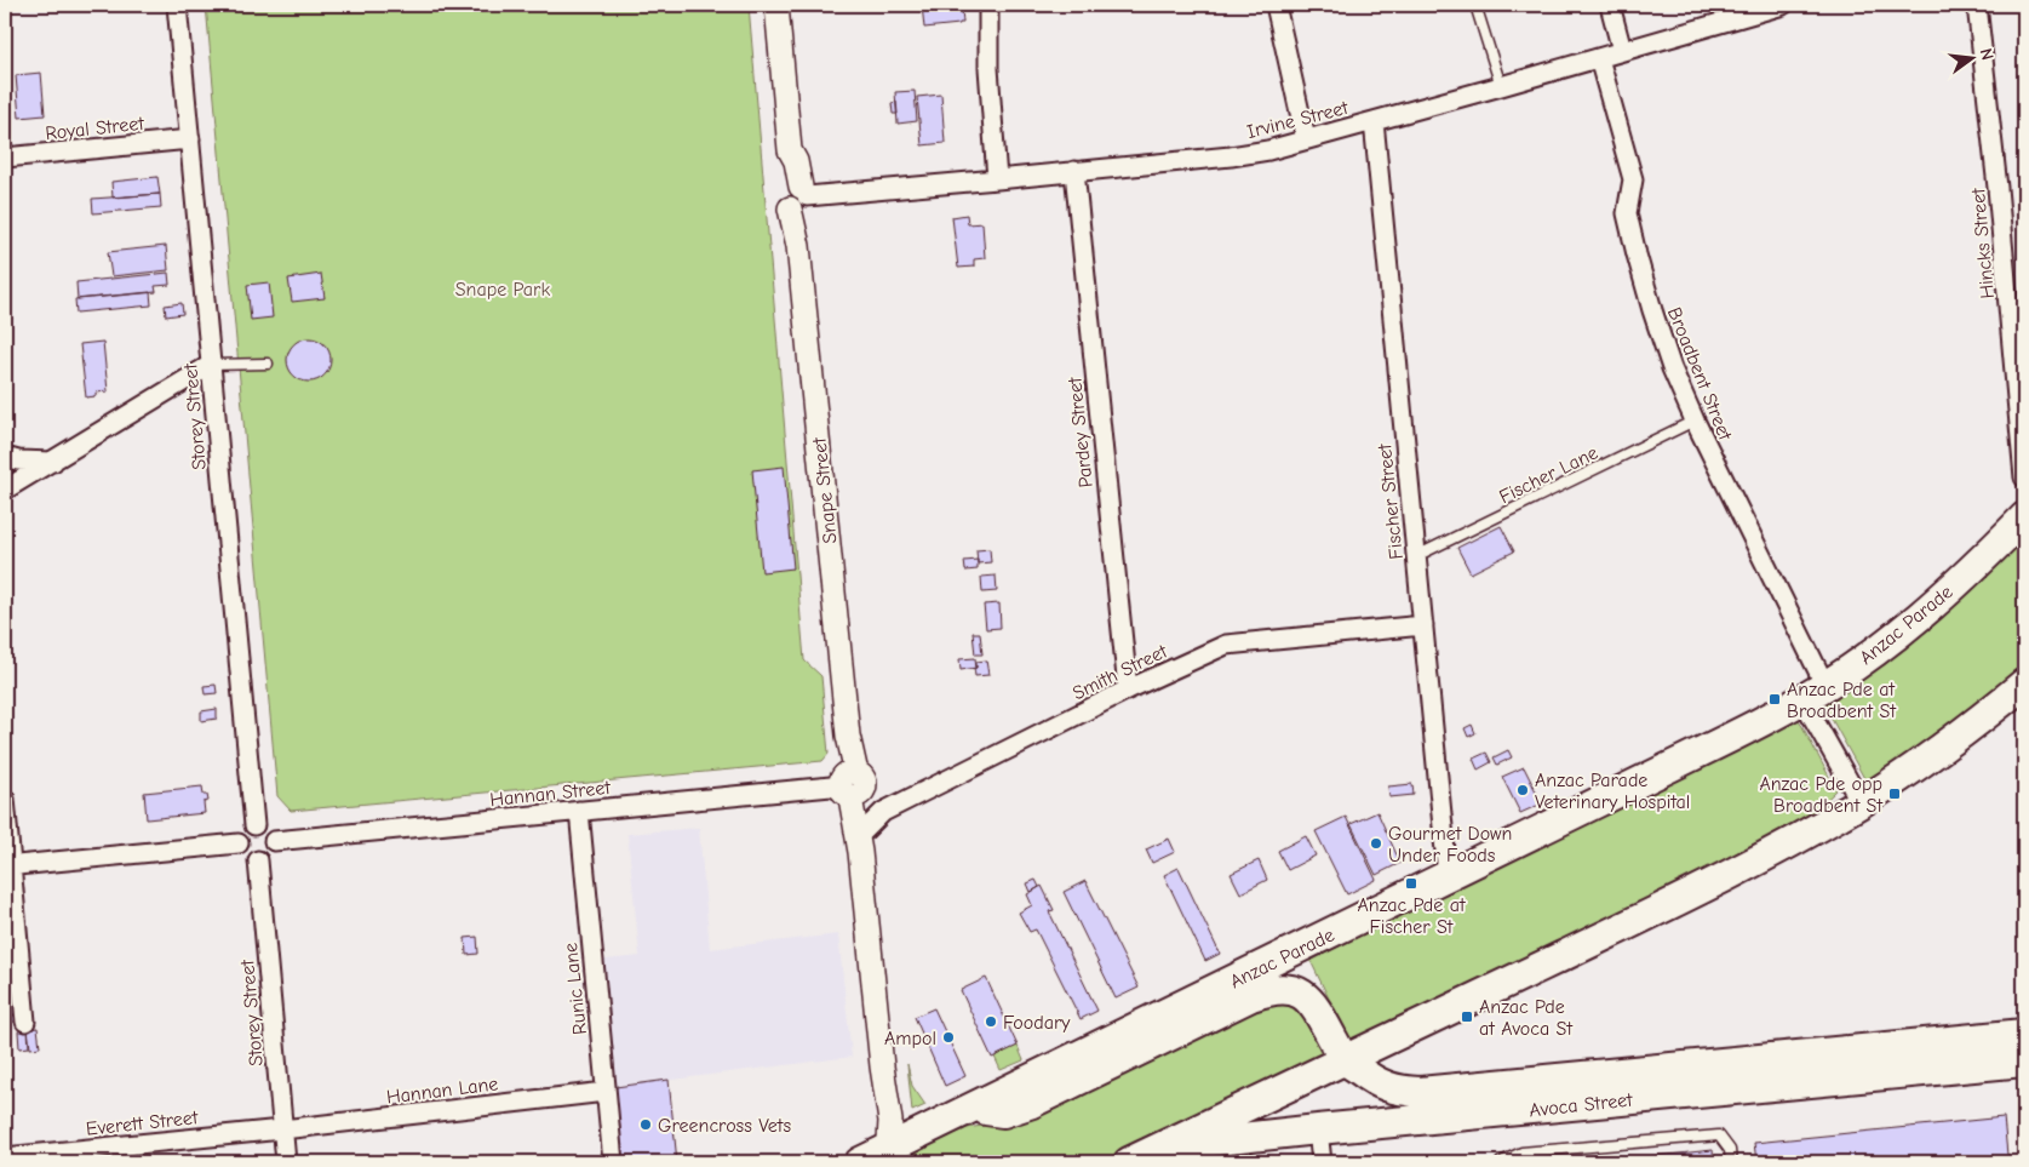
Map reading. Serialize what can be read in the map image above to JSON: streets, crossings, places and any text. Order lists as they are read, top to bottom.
{
  "streets": {
    "main road": ["Anzac Parade", "Avoca Street"],
    "street": [
      "Irvine Street",
      "Royal Street",
      "Hincks Street",
      "Broadbent Street",
      "Storey Street",
      "Pardey Street",
      "Snape Street",
      "Fischer Street",
      "Smith Street",
      "Hannan Street",
      "Runic Lane",
      "Hannan Lane",
      "Everett Street"
    ],
    "lane": ["Fischer Lane"]
  },
  "crossings": [
    ["Irvine Street", "Broadbent Street"],
    ["Irvine Street", "Pardey Street"],
    ["Irvine Street", "Snape Street"],
    ["Irvine Street", "Fischer Street"],
    ["Royal Street", "Storey Street"],
    ["Broadbent Street", "Fischer Lane"],
    ["Broadbent Street", "Anzac Parade"],
    ["Storey Street", "Hannan Street"],
    ["Storey Street", "Hannan Lane"],
    ["Storey Street", "Everett Street"],
    ["Pardey Street", "Smith Street"],
    ["Fischer Lane", "Fischer Street"],
    ["Snape Street", "Anzac Parade"],
    ["Snape Street", "Smith Street"],
    ["Snape Street", "Hannan Street"],
    ["Fischer Street", "Anzac Parade"],
    ["Fischer Street", "Smith Street"],
    ["Hannan Street", "Runic Lane"],
    ["Runic Lane", "Hannan Lane"],
    ["Hannan Lane", "Everett Street"]
  ],
  "parks": ["Snape Park"],
  "places": {
    "transit": [
      "Anzac Pde at Broadbent St",
      "Anzac Pde opp Broadbent St",
      "Anzac Pde at Fischer St",
      "Anzac Pde at Avoca St"
    ],
    "other": [
      "Anzac Parade Veterinary Hospital",
      "Gourmet Down Under Foods",
      "Foodary",
      "Ampol",
      "Greencross Vets"
    ]
  },
  "north": "right"
}
